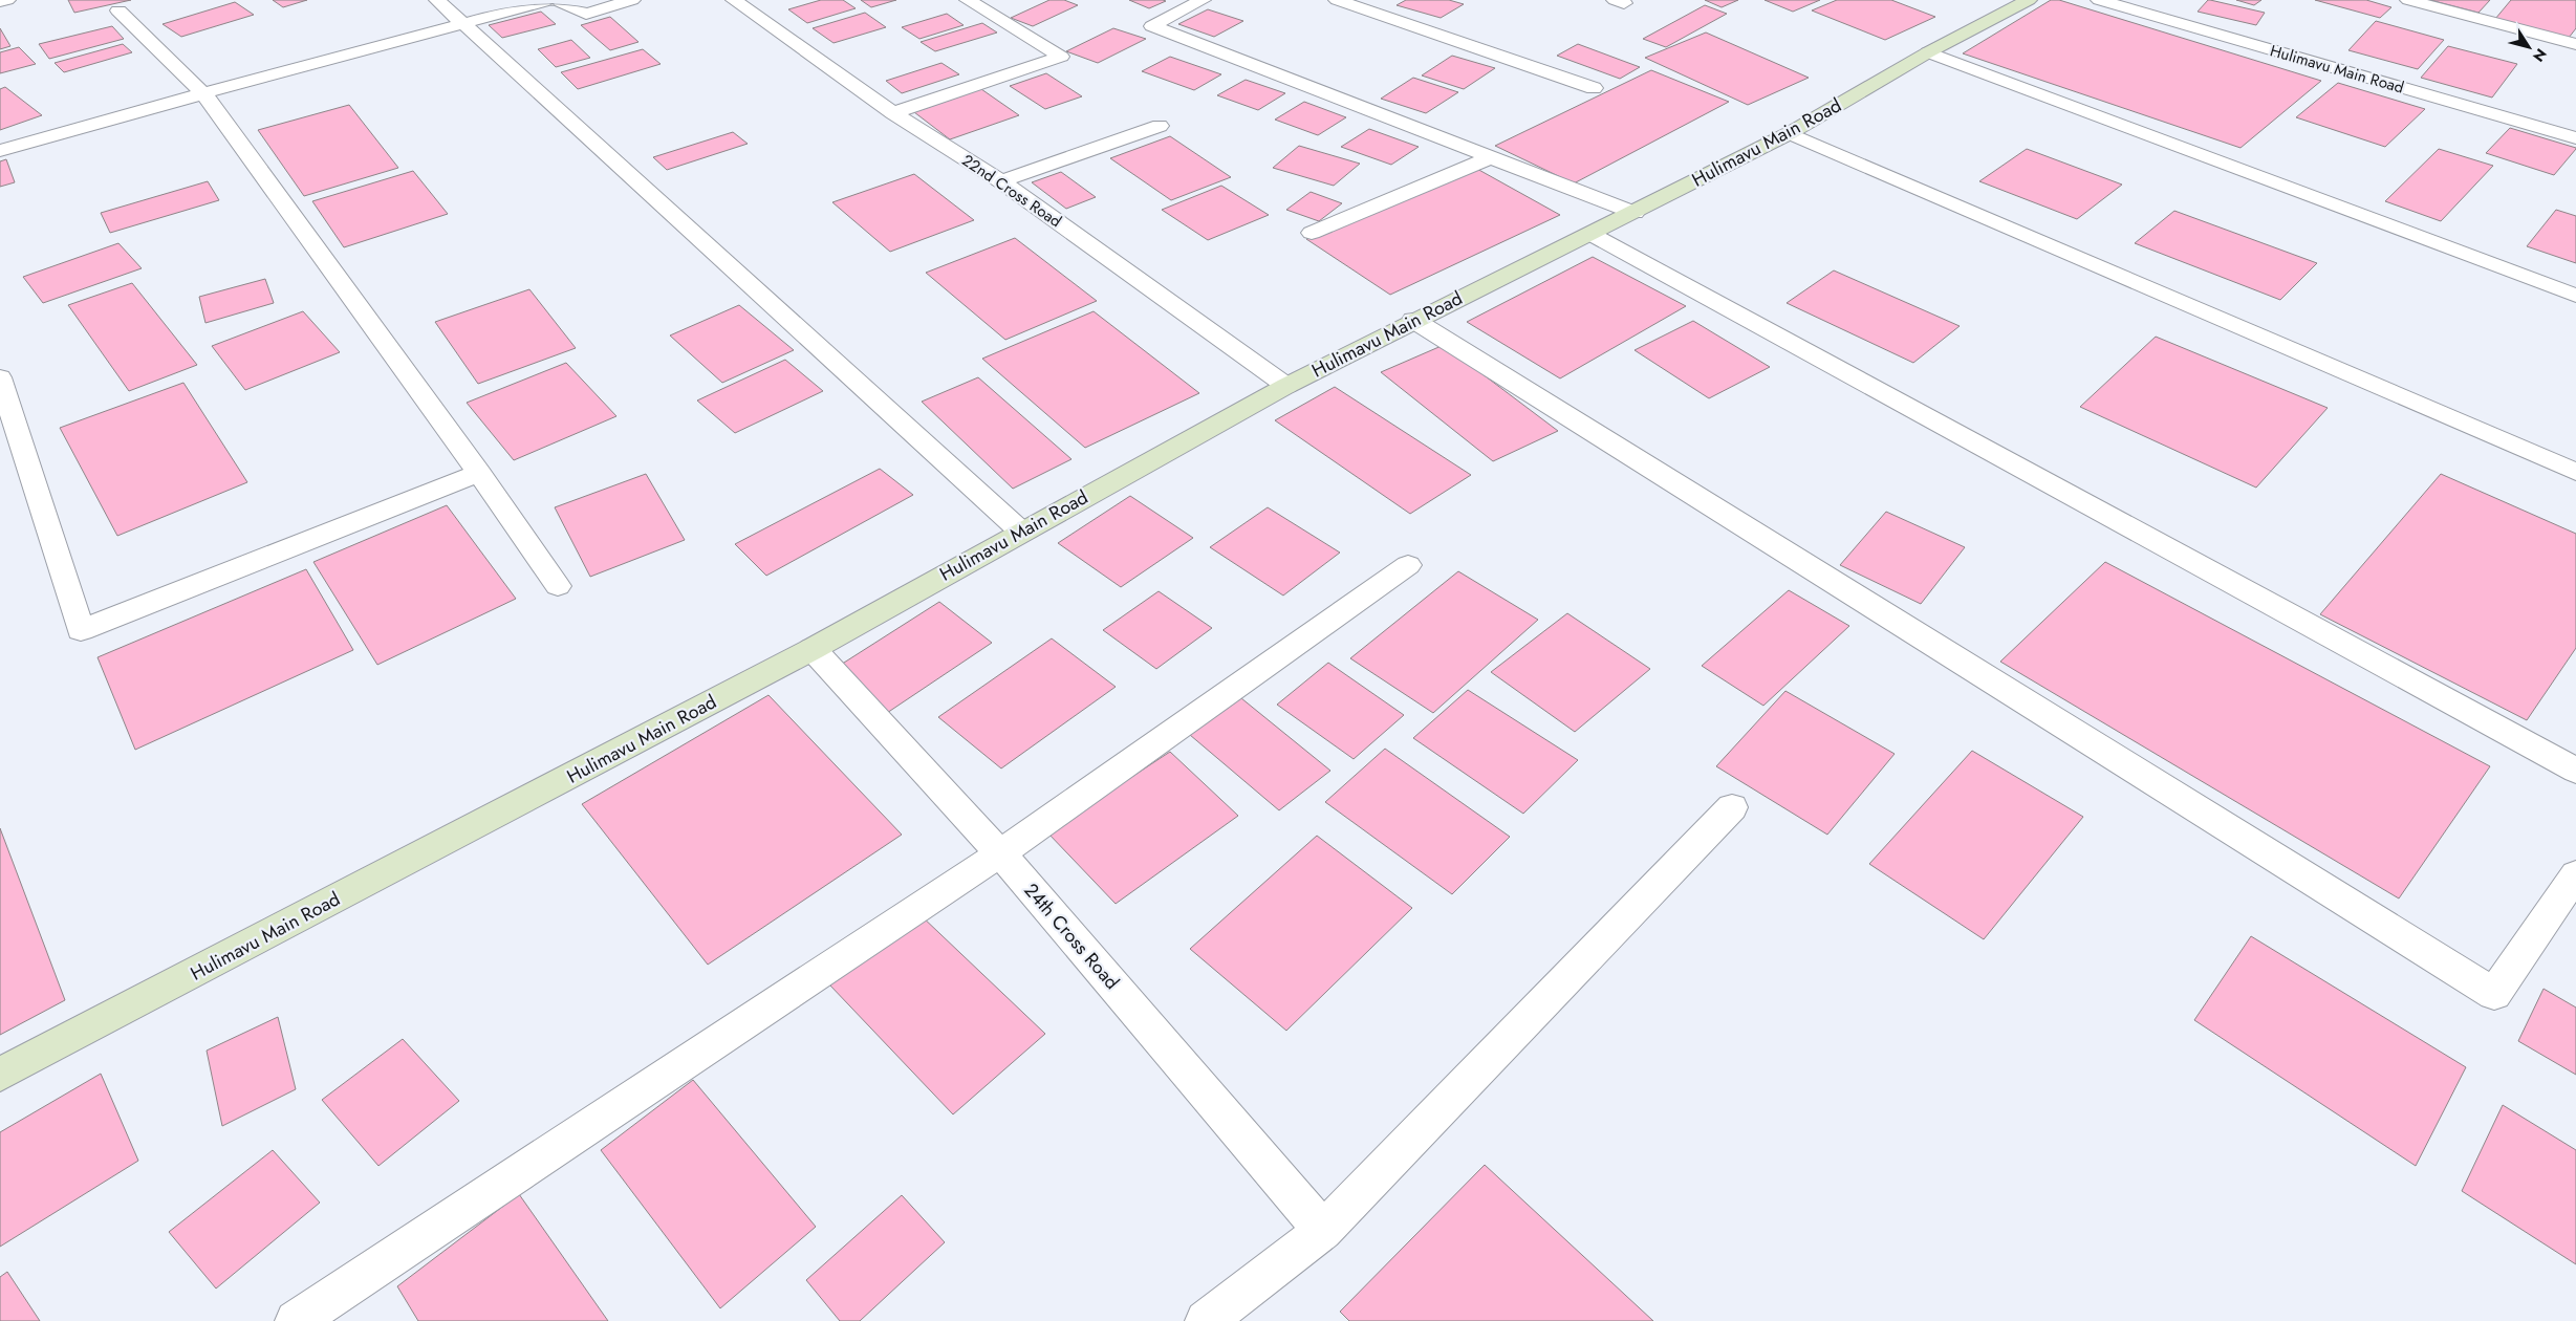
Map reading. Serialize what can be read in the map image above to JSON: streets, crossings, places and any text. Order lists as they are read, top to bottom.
{
  "streets": {
    "street": ["Hulimavu Main Road", "22nd Cross Road", "24th Cross Road"]
  },
  "crossings": [
    ["Hulimavu Main Road", "22nd Cross Road"],
    ["Hulimavu Main Road", "24th Cross Road"]
  ],
  "north": "bottom right"
}
